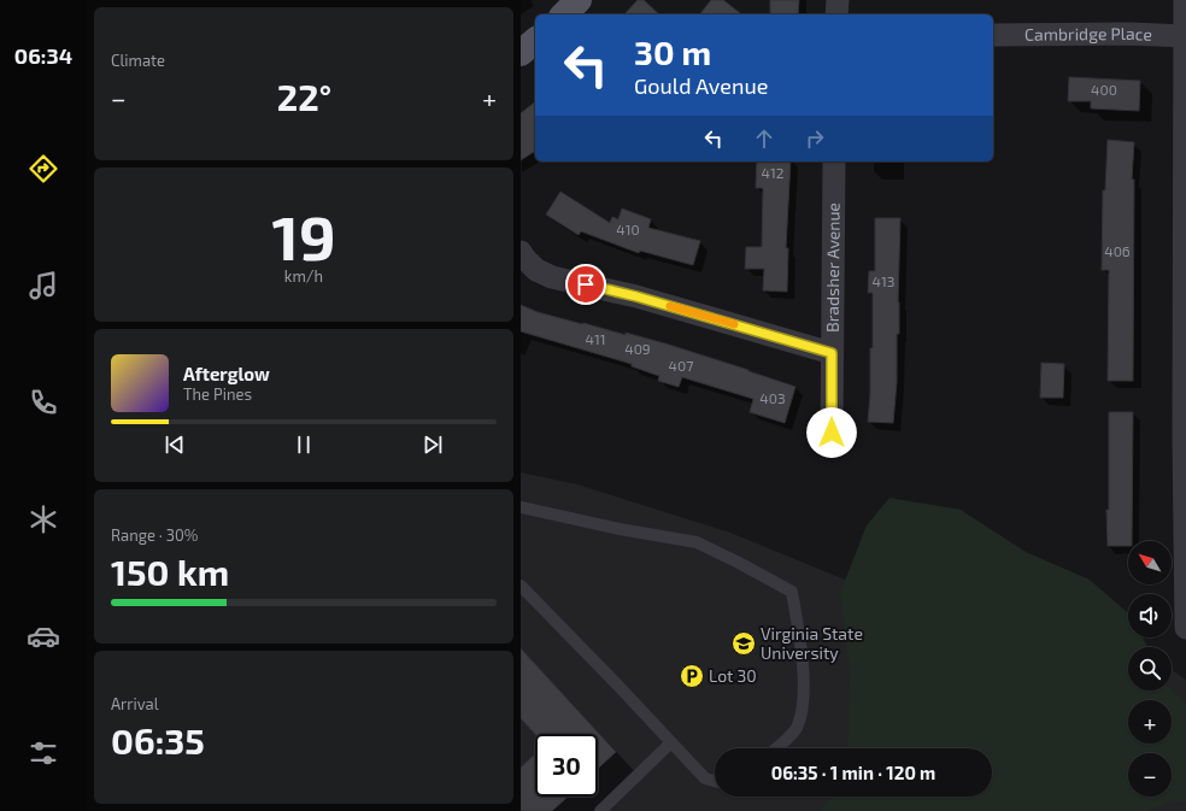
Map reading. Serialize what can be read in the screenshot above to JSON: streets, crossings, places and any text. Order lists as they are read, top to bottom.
{
  "streets": {
    "street": ["Cambridge Place", "Bradsher Avenue"]
  },
  "places": {
    "school or university": ["Virginia State University"],
    "parking": ["Lot 30"]
  },
  "house_numbers": [
    "400",
    "412",
    "410",
    "406",
    "413",
    "411",
    "409",
    "407",
    "403"
  ],
  "north": "top left",
  "page": {
    "tabs": "06:34",
    "tile": [
      "Climate",
      ["19", "km/h"],
      ["Range · 30%", "150 km"],
      ["Arrival", "06:35"]
    ],
    "turn": ["30 m", "Gould Avenue"],
    "heat": ["−", "22°", "+"],
    "song": ["Afterglow", "The Pines"],
    "map_buttons": ["+", "−"],
    "limit": "30",
    "trip": "06:35 · 1 min · 120 m"
  }
}
